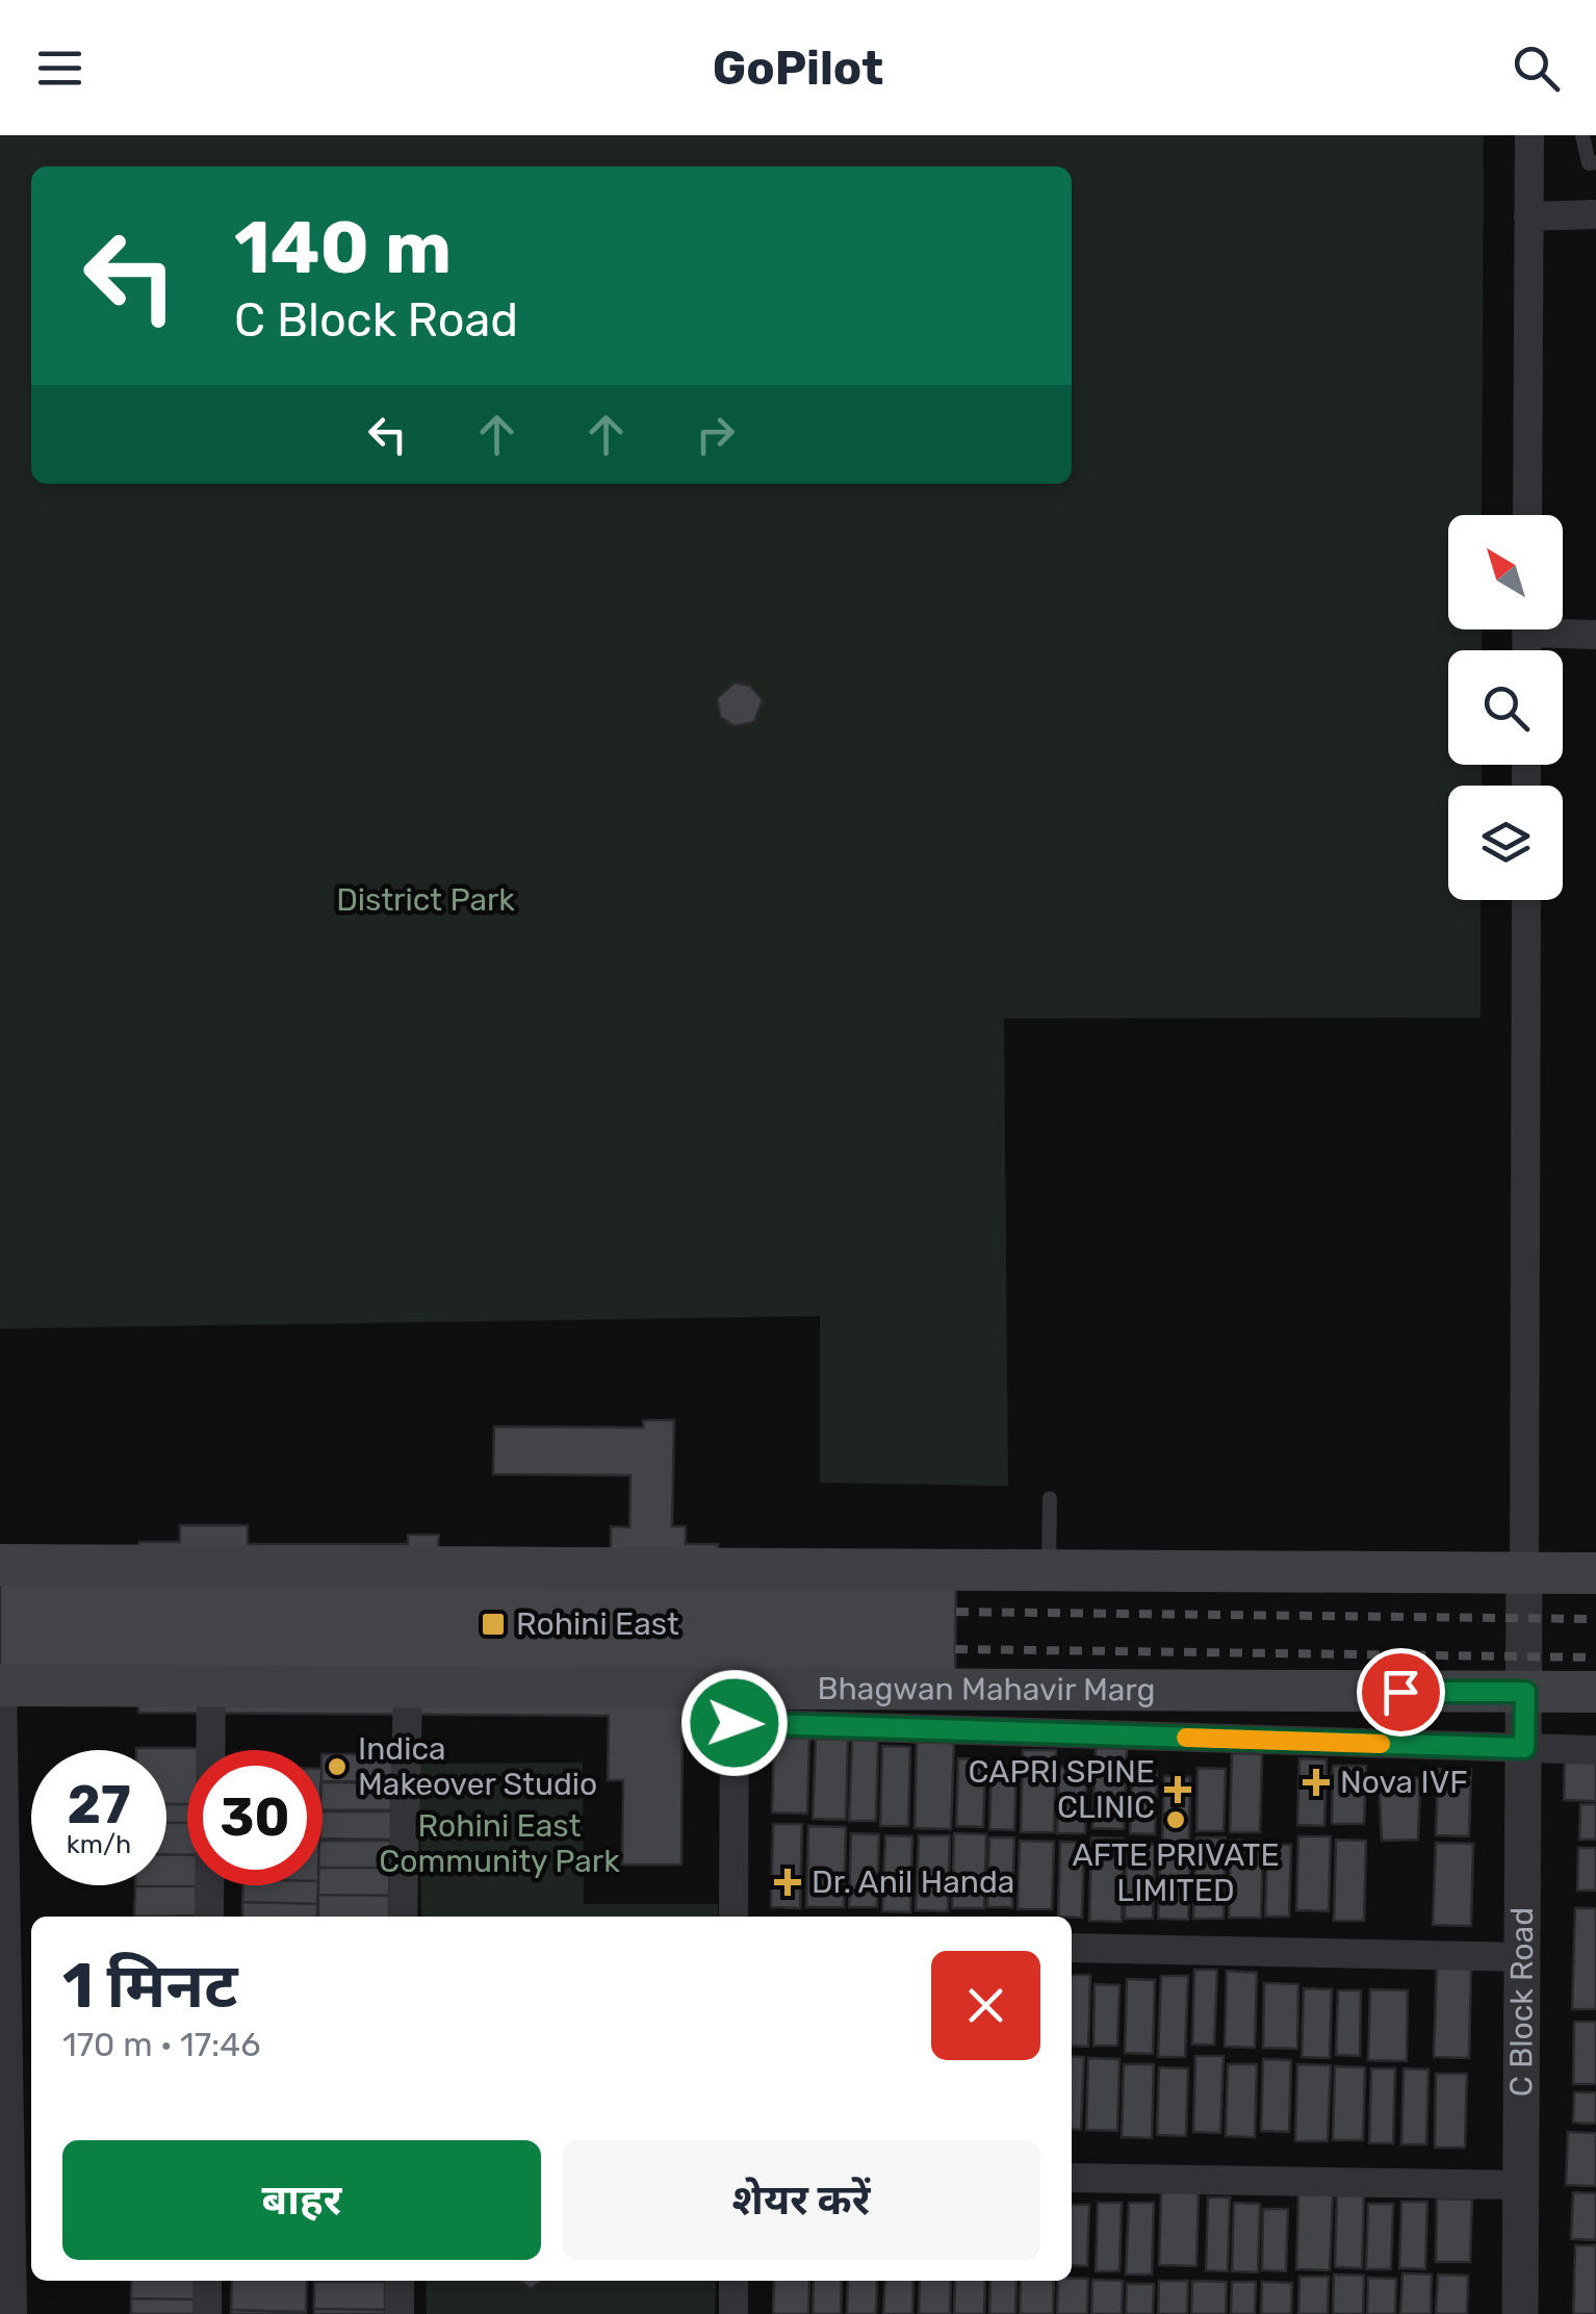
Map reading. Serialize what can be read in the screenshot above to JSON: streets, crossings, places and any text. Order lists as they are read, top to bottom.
{
  "streets": {
    "main road": ["Bhagwan Mahavir Marg"],
    "street": ["C Block Road"]
  },
  "crossings": [
    ["Bhagwan Mahavir Marg", "C Block Road"]
  ],
  "parks": ["District Park", "Rohini East Community Park"],
  "places": {
    "transit": ["Rohini East"],
    "other": ["Indica Makeover Studio", "AFTE PRIVATE LIMITED"],
    "health": ["Nova IVF", "CAPRI SPINE CLINIC", "Dr. Anil Handa"]
  },
  "north": "top left",
  "page": {
    "header": "GoPilot",
    "turn": ["140 m", "C Block Road"],
    "speed": "27 km/h",
    "limit": "30",
    "heading": ["1 मिनट", "170 m · 17:46"],
    "buttons": ["बाहर", "शेयर करें"]
  }
}
